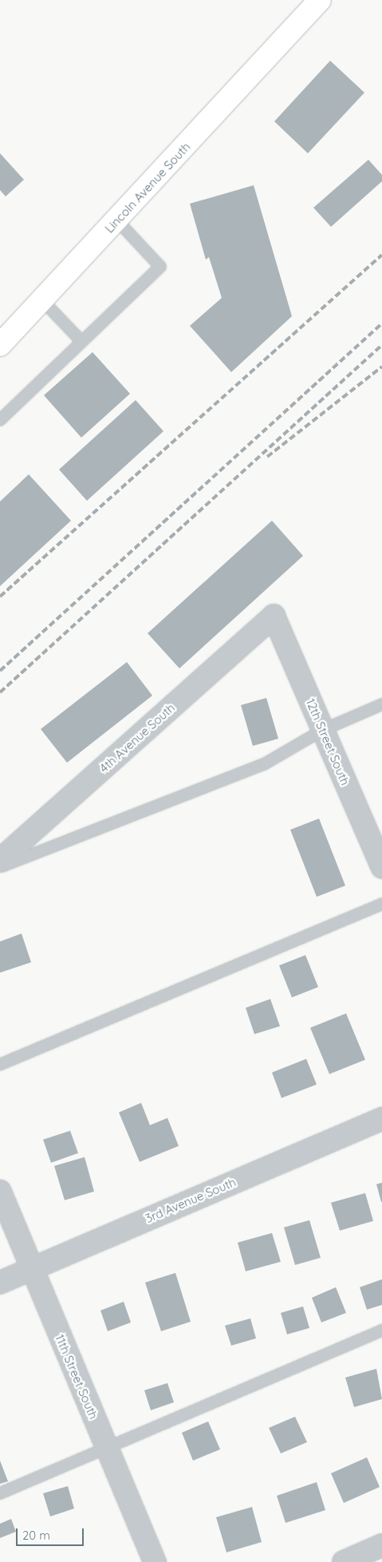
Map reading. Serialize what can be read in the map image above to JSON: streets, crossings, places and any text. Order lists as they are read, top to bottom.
{
  "streets": {
    "street": [
      "Lincoln Avenue South",
      "4th Avenue South",
      "12th Street South",
      "3rd Avenue South",
      "11th Street South"
    ]
  },
  "crossings": [
    ["4th Avenue South", "12th Street South"],
    ["3rd Avenue South", "11th Street South"]
  ],
  "scale_bar": "20 m"
}
